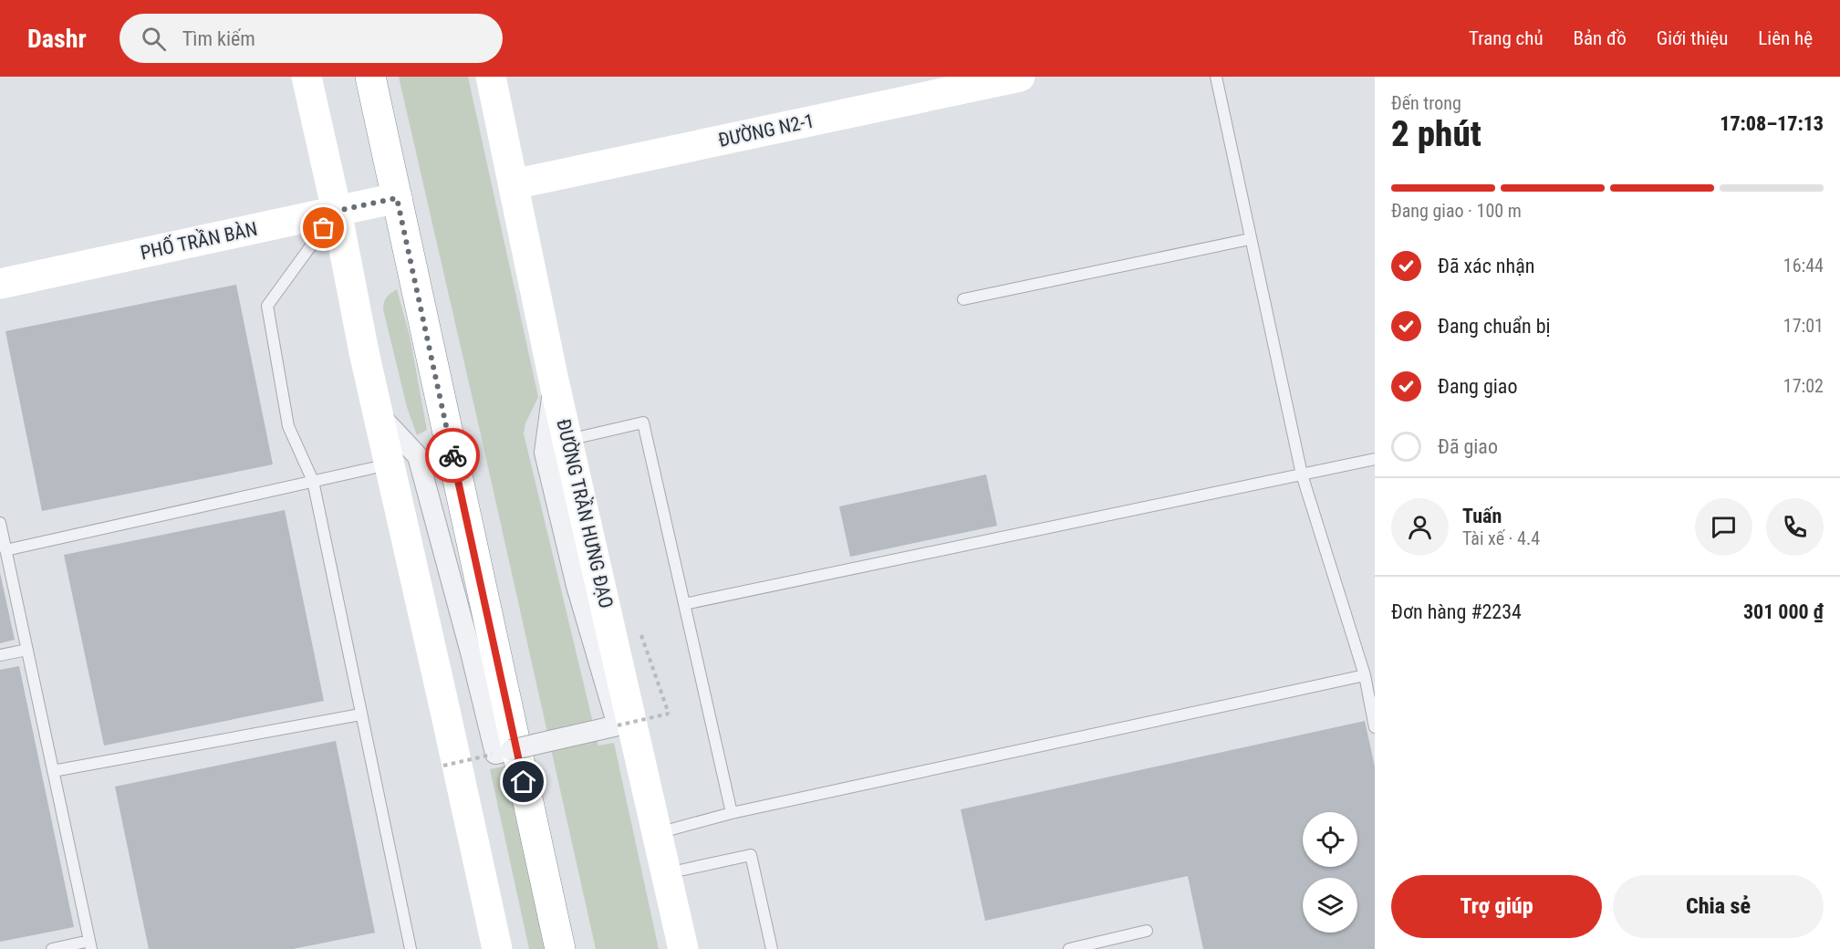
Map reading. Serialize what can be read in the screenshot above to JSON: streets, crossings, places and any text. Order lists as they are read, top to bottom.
{
  "streets": {
    "main road": ["ĐƯỜNG N2-1", "PHỐ TRẦN BÀN", "ĐƯỜNG TRẦN HƯNG ĐẠO"]
  },
  "crossings": [
    ["ĐƯỜNG N2-1", "ĐƯỜNG TRẦN HƯNG ĐẠO"]
  ],
  "page": {
    "header": "Dashr",
    "search": "Tìm kiếm",
    "nav": [
      "Trang chủ",
      "Bản đồ",
      "Giới thiệu",
      "Liên hệ"
    ],
    "heading": ["2 phút", "Đến trong", "17:08–17:13"],
    "panel": [
      "Tuấn",
      "Tài xế · 4.4",
      "Đơn hàng #2234",
      "301 000 ₫"
    ],
    "bar": "Đang giao · 100 m",
    "list": [
      ["Đã xác nhận", "16:44"],
      ["Đang chuẩn bị", "17:01"],
      ["Đang giao", "17:02"],
      "Đã giao"
    ],
    "buttons": ["Trợ giúp", "Chia sẻ"]
  }
}
